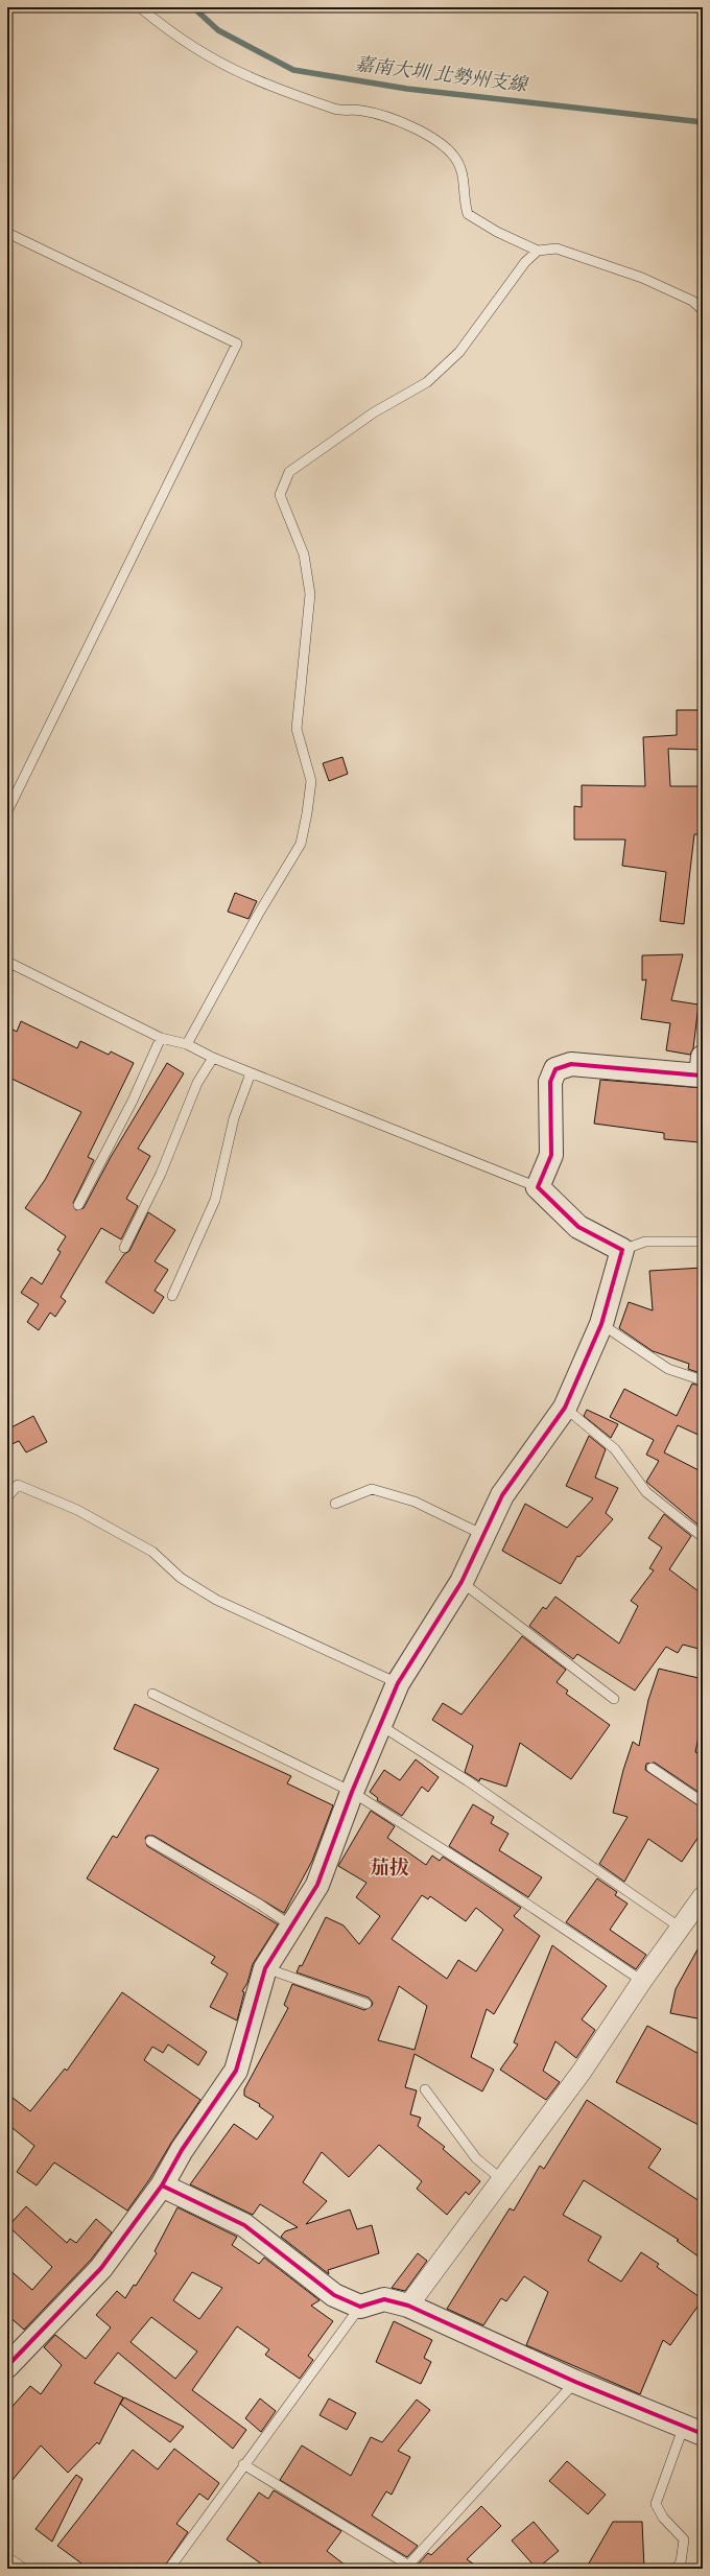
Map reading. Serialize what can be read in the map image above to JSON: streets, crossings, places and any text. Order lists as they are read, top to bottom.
{
  "districts": ["茄拔"],
  "water": ["嘉南大圳 北勢州支線"]
}
